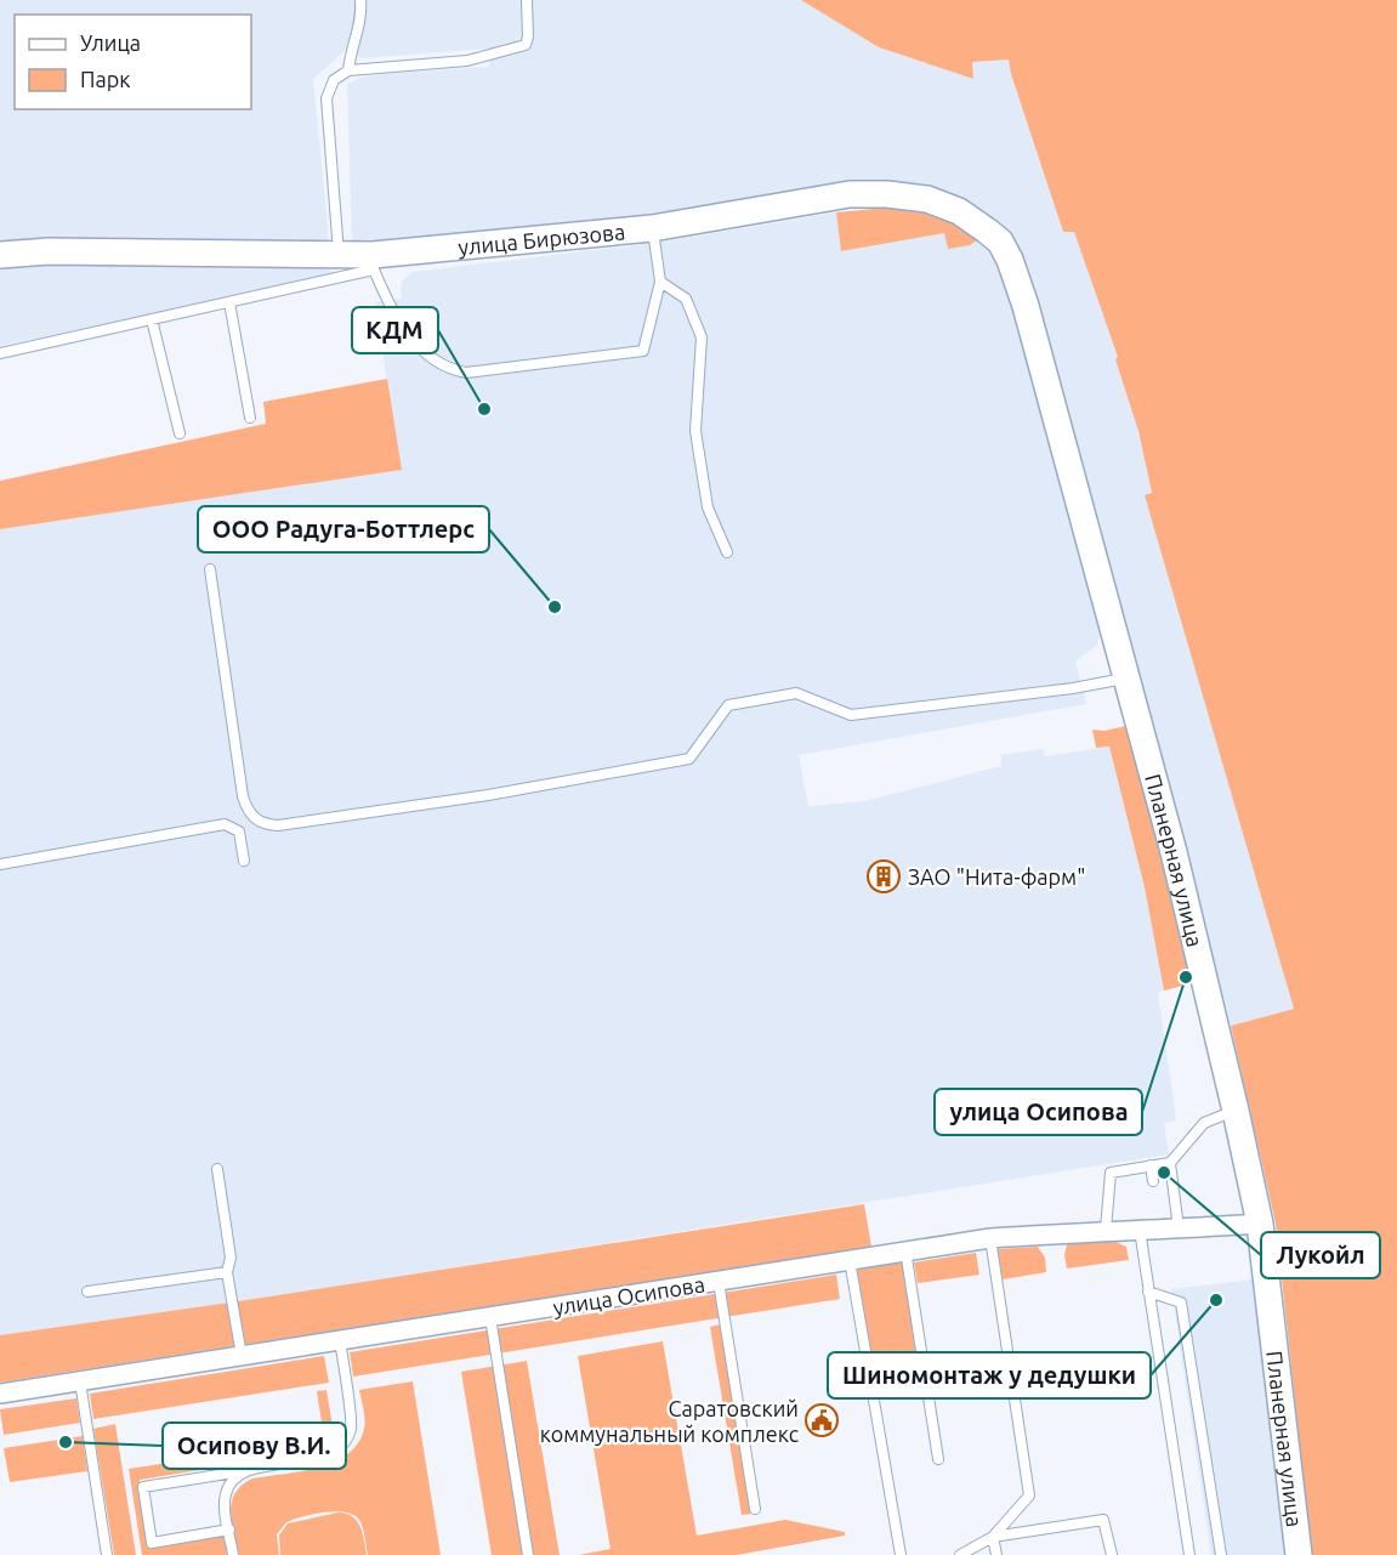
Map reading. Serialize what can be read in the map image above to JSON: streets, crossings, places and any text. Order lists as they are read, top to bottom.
{
  "streets": {
    "main road": ["улица Бирюзова", "Планерная улица"],
    "street": ["улица Осипова"]
  },
  "crossings": [
    ["улица Бирюзова", "Планерная улица"],
    ["Планерная улица", "улица Осипова"]
  ],
  "places": {
    "other": [
      "КДМ",
      "ООО Радуга-Боттлерс",
      "улица Осипова",
      "Лукойл",
      "Шиномонтаж у дедушки",
      "Осипову В.И."
    ],
    "building": ["ЗАО \"Нита-фарм\""],
    "public building": ["Саратовский коммунальный комплекс"]
  },
  "legend": ["Улица", "Парк"]
}
